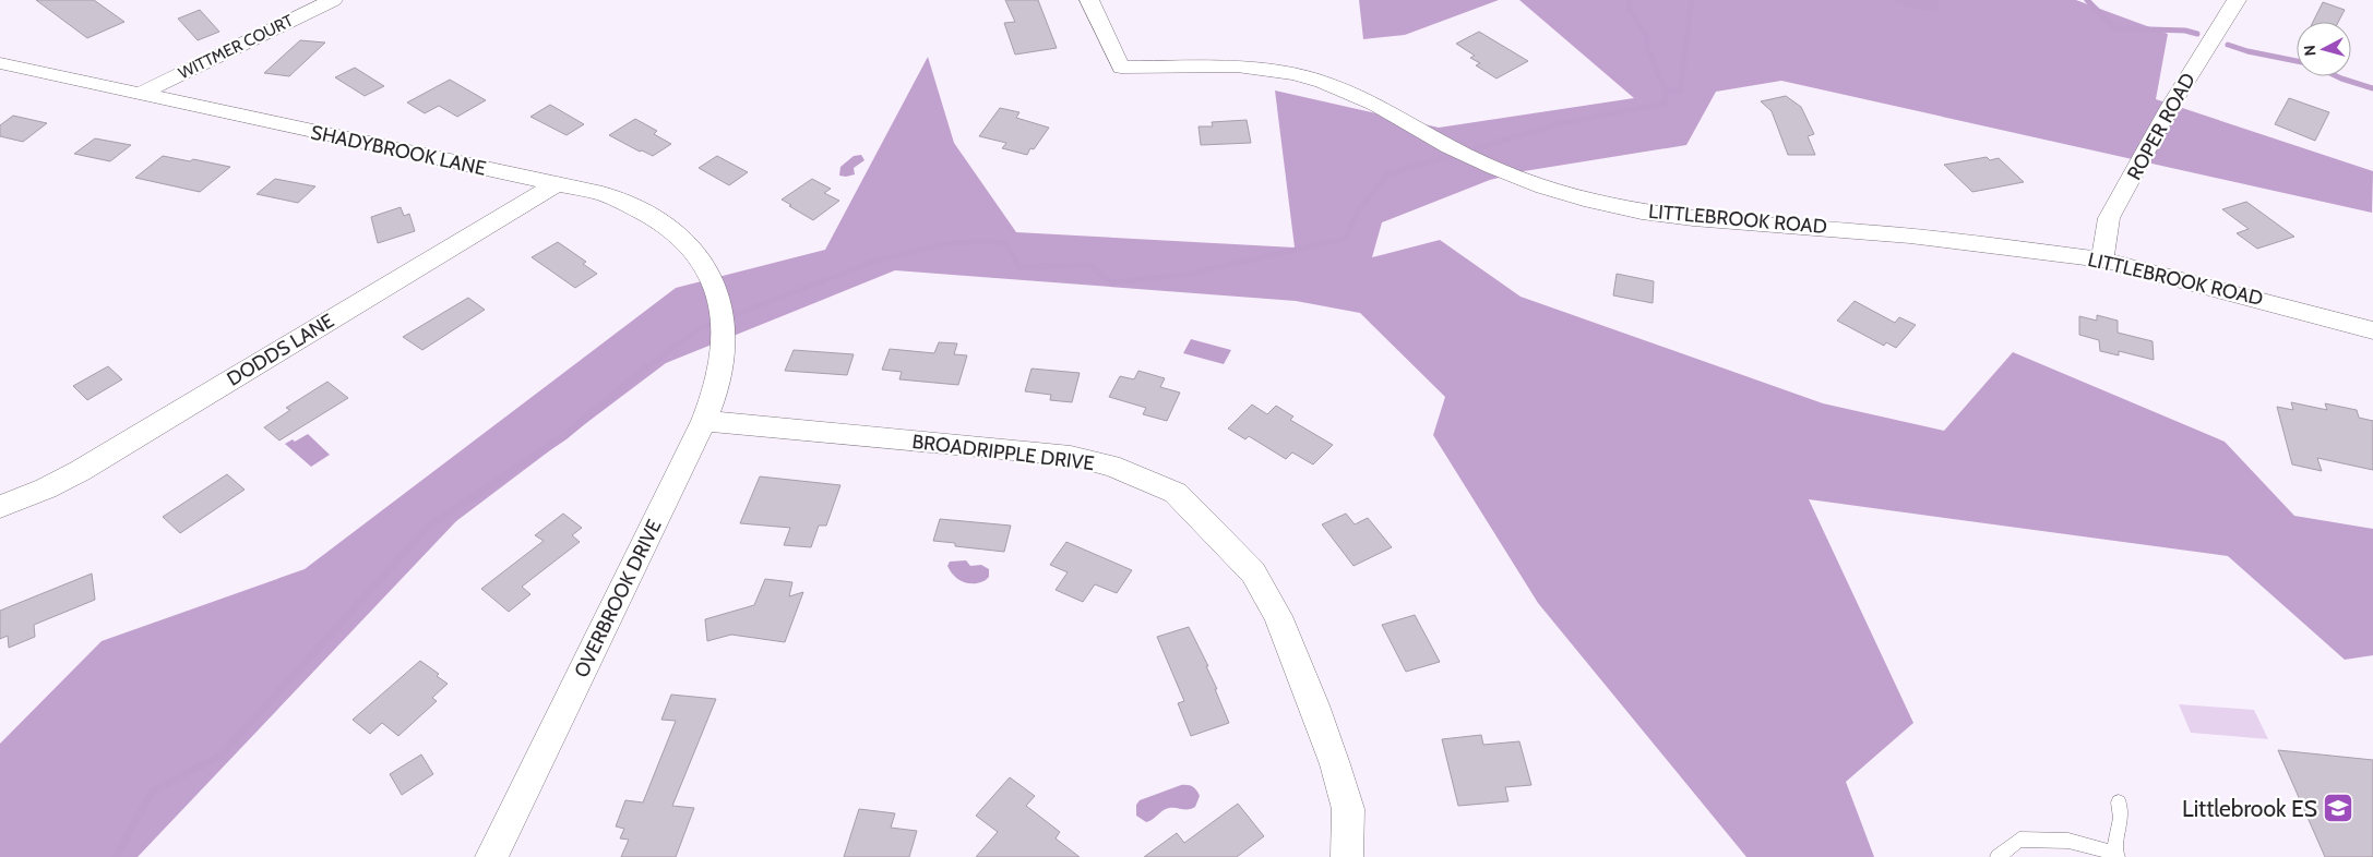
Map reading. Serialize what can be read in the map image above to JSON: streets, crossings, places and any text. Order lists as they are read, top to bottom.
{
  "streets": {
    "street": [
      "WITTMER COURT",
      "ROPER ROAD",
      "SHADYBROOK LANE",
      "LITTLEBROOK ROAD",
      "DODDS LANE",
      "BROADRIPPLE DRIVE",
      "OVERBROOK DRIVE"
    ]
  },
  "crossings": [
    ["WITTMER COURT", "SHADYBROOK LANE"],
    ["ROPER ROAD", "LITTLEBROOK ROAD"],
    ["SHADYBROOK LANE", "DODDS LANE"],
    ["SHADYBROOK LANE", "OVERBROOK DRIVE"],
    ["BROADRIPPLE DRIVE", "OVERBROOK DRIVE"]
  ],
  "places": {
    "school or university": ["Littlebrook ES"]
  },
  "north": "left"
}
